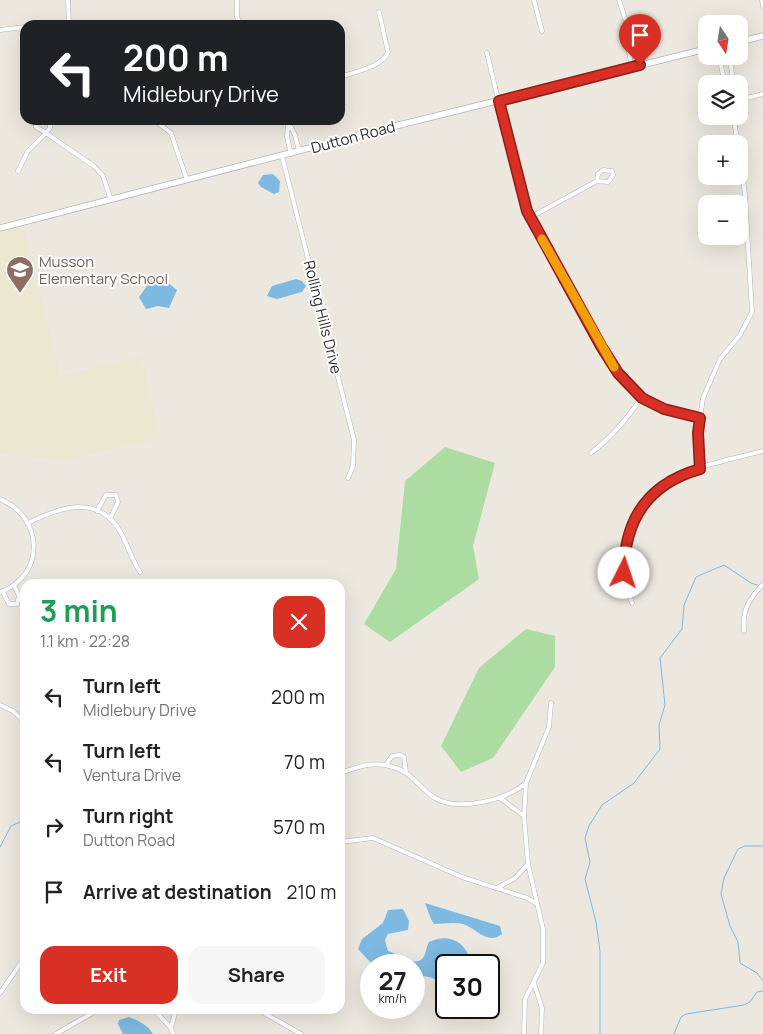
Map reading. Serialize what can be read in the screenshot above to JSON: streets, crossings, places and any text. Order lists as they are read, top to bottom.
{
  "streets": {
    "street": ["Dutton Road", "Rolling Hills Drive"]
  },
  "crossings": [
    ["Dutton Road", "Rolling Hills Drive"]
  ],
  "places": {
    "school or university": ["Musson Elementary School"]
  },
  "north": "bottom",
  "page": {
    "map_buttons": ["+", "−"],
    "turn": ["200 m", "Midlebury Drive"],
    "heading": ["3 min", "1.1 km · 22:28"],
    "list": [
      {
        "name": "Turn left",
        "note": "Midlebury Drive",
        "value": "200 m"
      },
      {
        "name": "Turn left",
        "note": "Ventura Drive",
        "value": "70 m"
      },
      {
        "name": "Turn right",
        "note": "Dutton Road",
        "value": "570 m"
      },
      {
        "name": "Arrive at destination",
        "value": "210 m"
      }
    ],
    "buttons": ["Exit", "Share"],
    "speed": "27 km/h",
    "limit": "30"
  }
}
